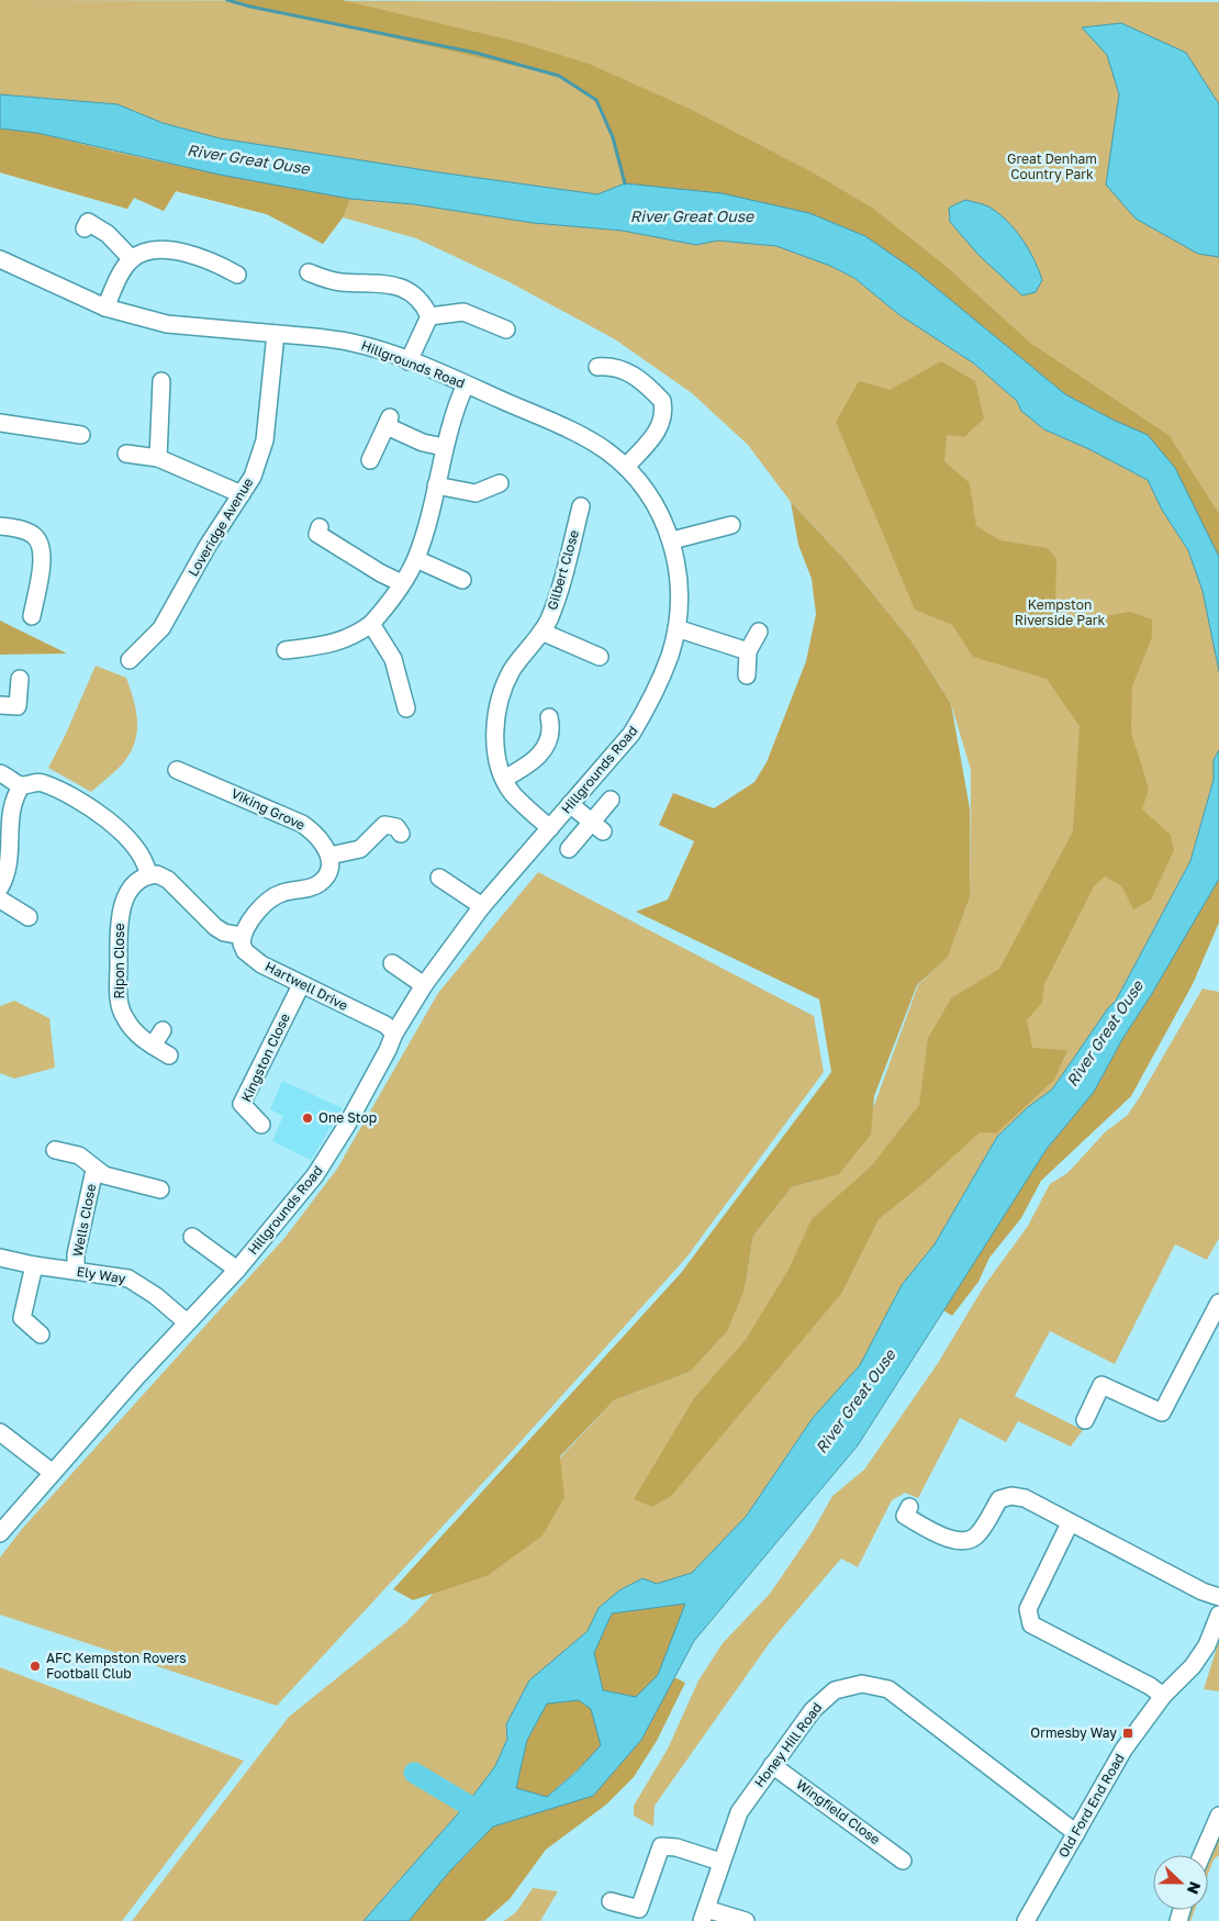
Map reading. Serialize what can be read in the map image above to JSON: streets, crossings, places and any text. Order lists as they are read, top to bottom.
{
  "streets": {
    "street": [
      "Hillgrounds Road",
      "Loveridge Avenue",
      "Gilbert Close",
      "Viking Grove",
      "Ripon Close",
      "Hartwell Drive",
      "Kingston Close",
      "Wells Close",
      "Ely Way",
      "Honey Hill Road",
      "Old Ford End Road",
      "Wingfield Close"
    ]
  },
  "crossings": [
    ["Hillgrounds Road", "Loveridge Avenue"],
    ["Hillgrounds Road", "Gilbert Close"],
    ["Hillgrounds Road", "Hartwell Drive"],
    ["Hillgrounds Road", "Ely Way"],
    ["Hartwell Drive", "Kingston Close"],
    ["Wells Close", "Ely Way"],
    ["Honey Hill Road", "Old Ford End Road"],
    ["Honey Hill Road", "Wingfield Close"]
  ],
  "water": ["River Great Ouse"],
  "parks": ["Great Denham Country Park", "Kempston Riverside Park"],
  "places": {
    "other": ["One Stop", "AFC Kempston Rovers Football Club"],
    "transit": ["Ormesby Way"]
  },
  "north": "right"
}
